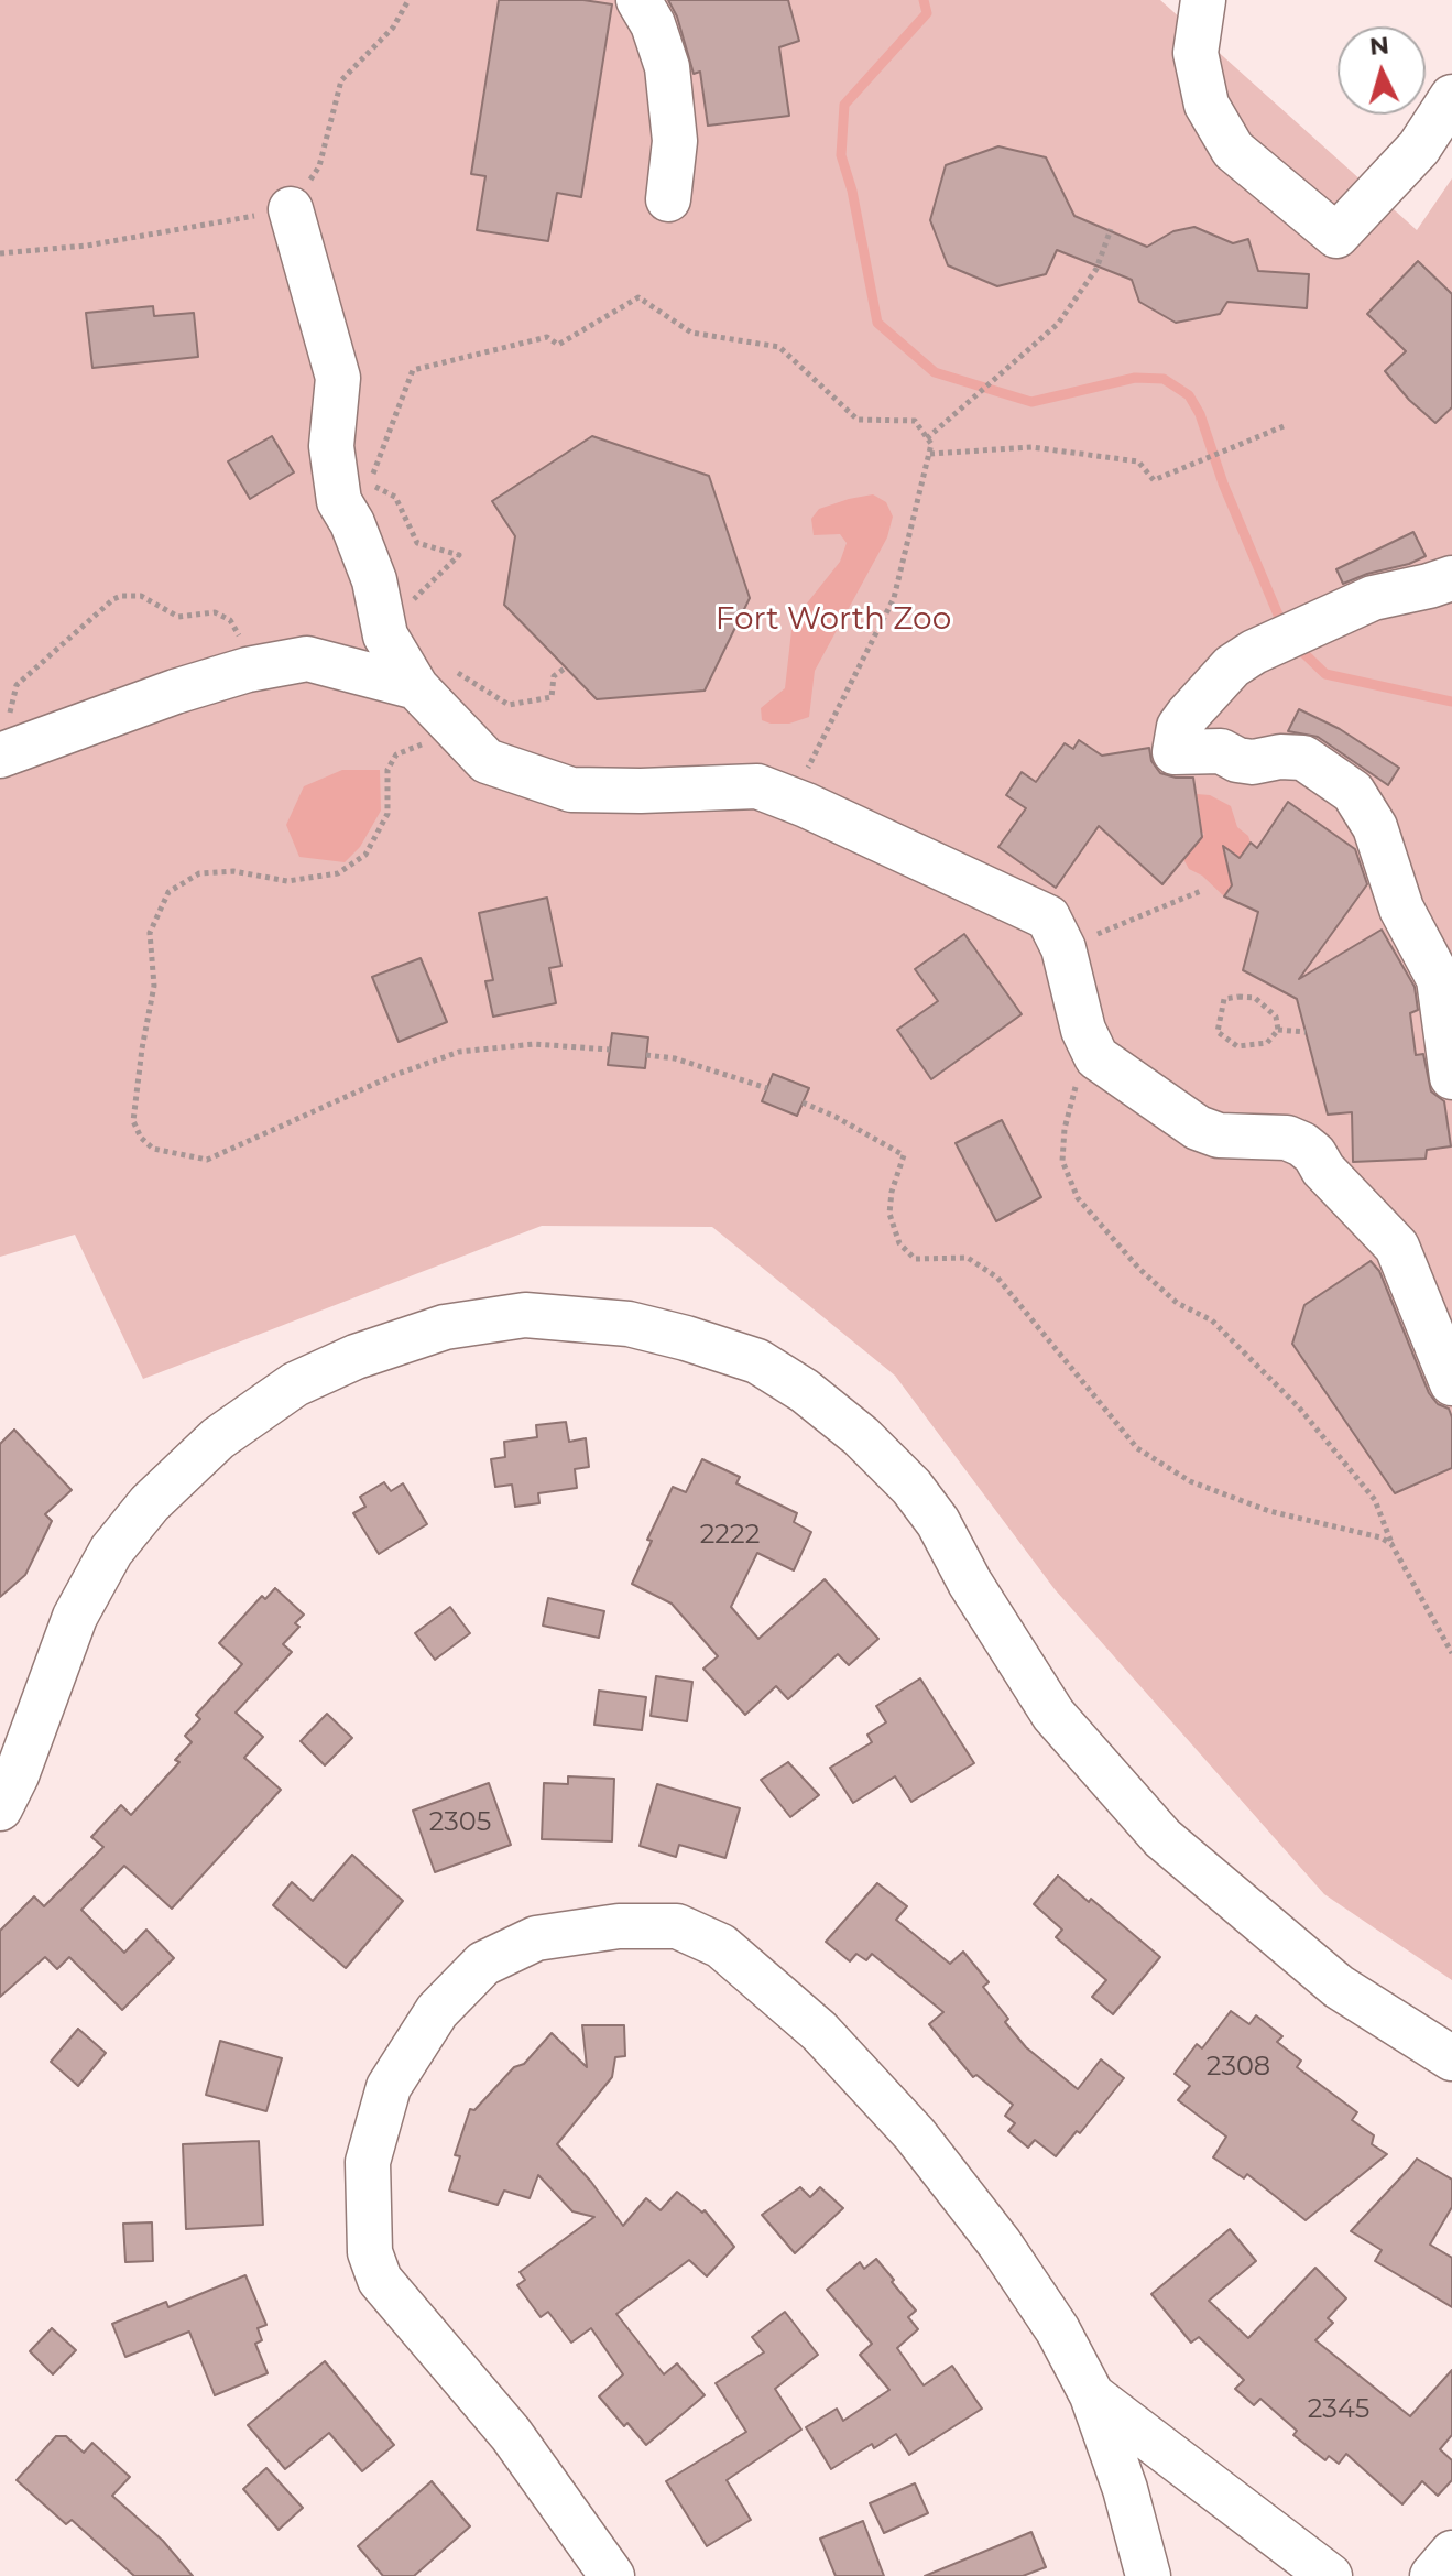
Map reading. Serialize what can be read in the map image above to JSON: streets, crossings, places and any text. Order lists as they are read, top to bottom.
{
  "parks": ["Fort Worth Zoo"],
  "house_numbers": [
    "2222",
    "2305",
    "2308",
    "2345"
  ],
  "north": "top"
}
